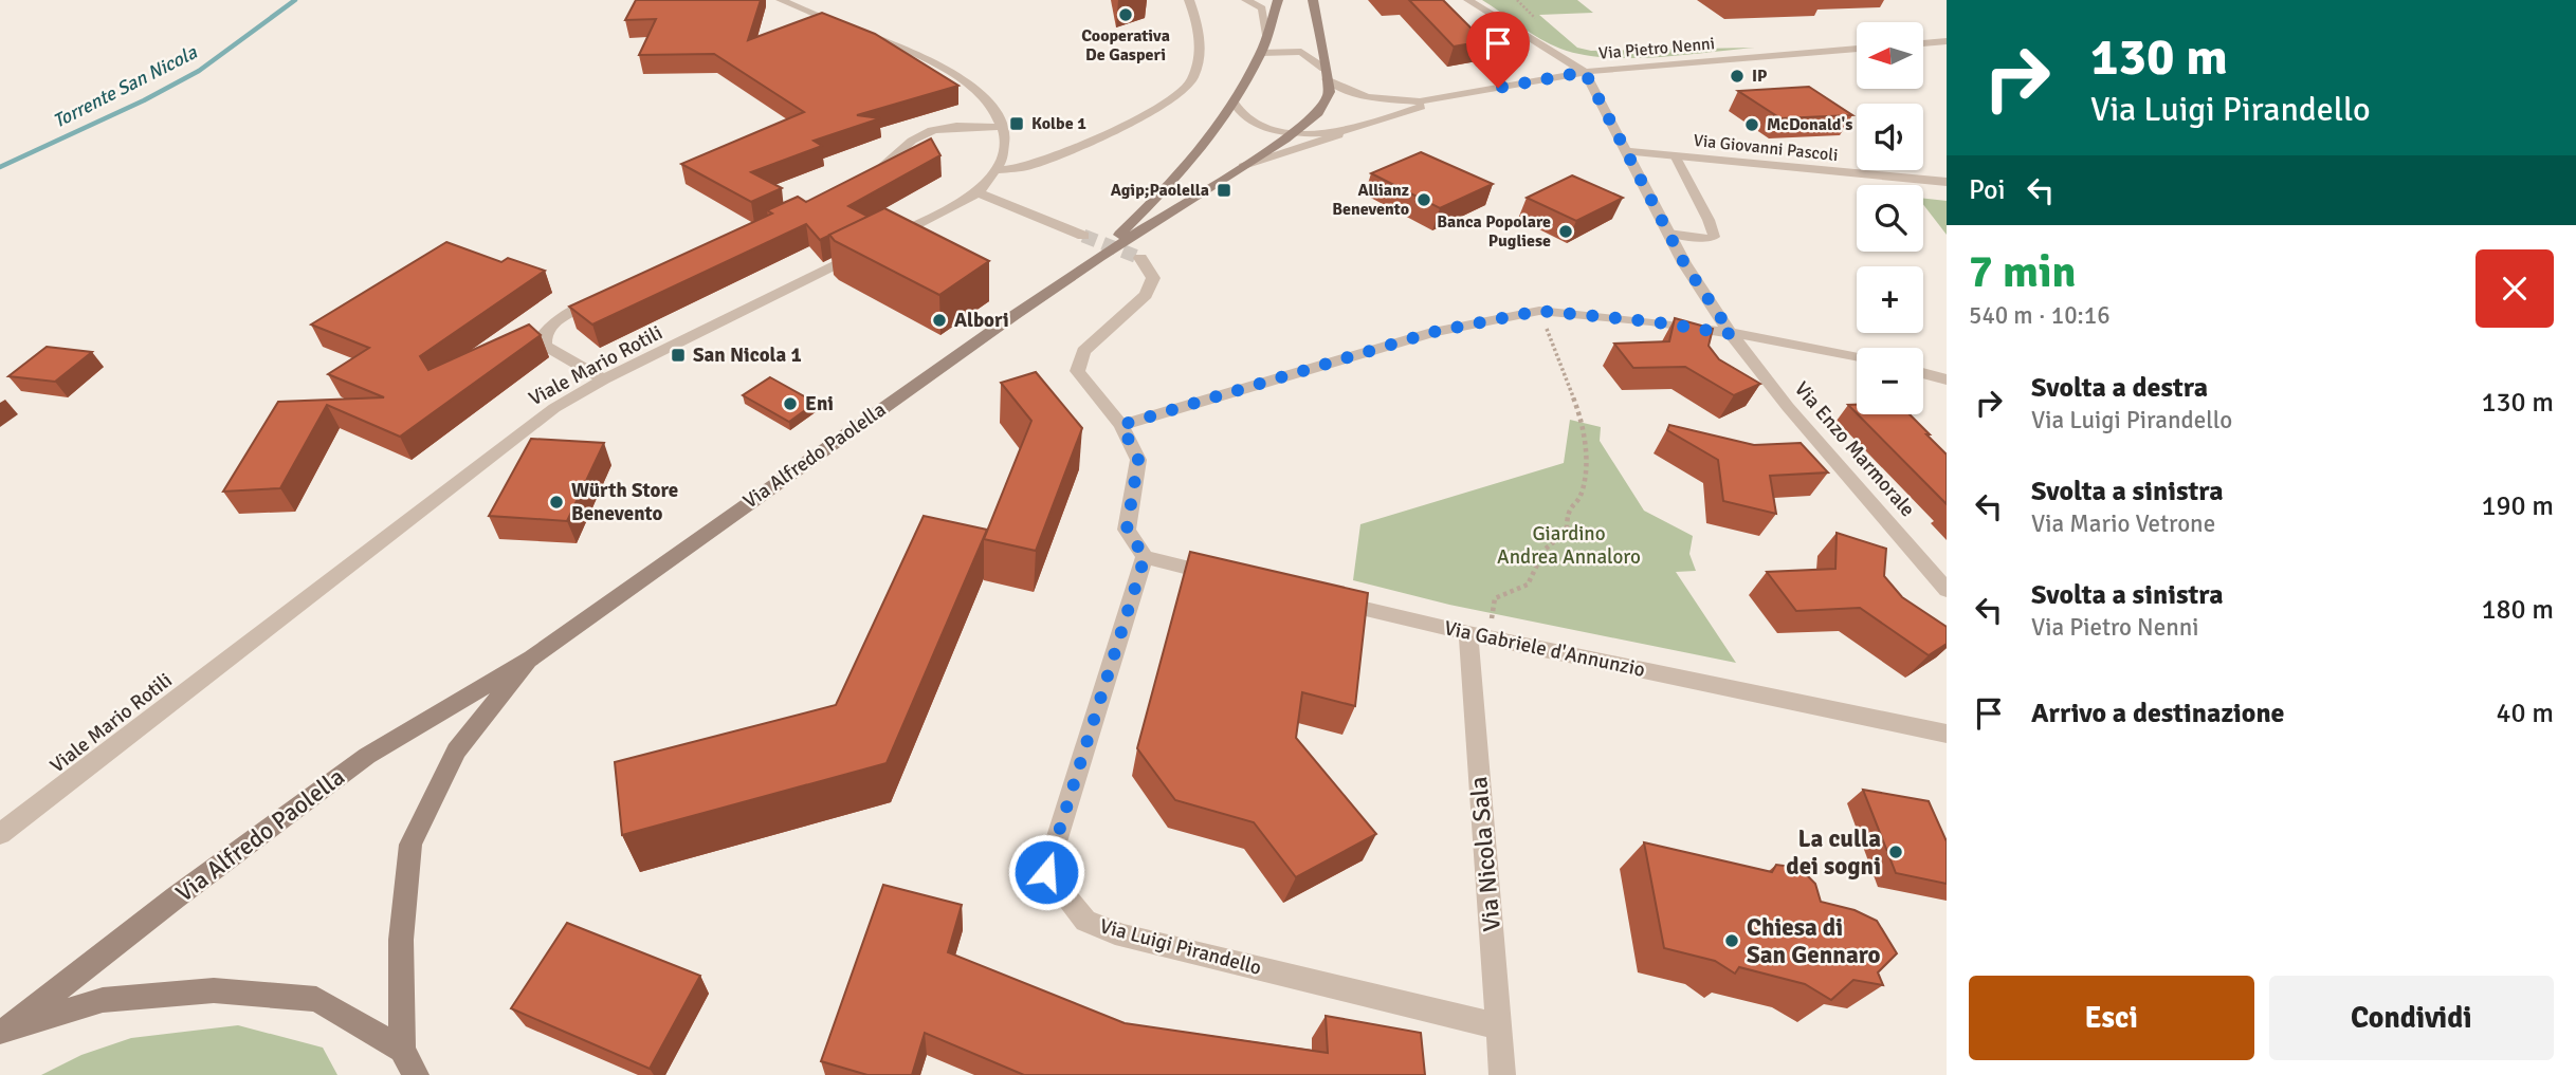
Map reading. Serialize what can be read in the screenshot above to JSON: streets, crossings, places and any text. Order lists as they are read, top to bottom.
{
  "streets": {
    "main road": ["Via Alfredo Paolella"],
    "street": [
      "Via Pietro Nenni",
      "Via Giovanni Pascoli",
      "Viale Mario Rotili",
      "Via Enzo Marmorale",
      "Via Gabriele d'Annunzio",
      "Via Nicola Sala",
      "Via Luigi Pirandello"
    ]
  },
  "crossings": [
    ["Via Pietro Nenni", "Via Enzo Marmorale"],
    ["Via Pietro Nenni", "Via Alfredo Paolella"],
    ["Via Giovanni Pascoli", "Via Enzo Marmorale"],
    ["Via Gabriele d'Annunzio", "Via Nicola Sala"],
    ["Via Nicola Sala", "Via Luigi Pirandello"]
  ],
  "water": ["Torrente San Nicola"],
  "parks": ["Giardino Andrea Annaloro"],
  "places": {
    "other": [
      "Cooperativa De Gasperi",
      "IP",
      "McDonald's",
      "Allianz Benevento",
      "Banca Popolare Pugliese",
      "Albori",
      "Eni",
      "Würth Store Benevento",
      "La culla dei sogni",
      "Chiesa di San Gennaro"
    ],
    "transit": ["Kolbe 1", "Agip;Paolella", "San Nicola 1"]
  },
  "north": "left",
  "page": {
    "turn": ["130 m", "Via Luigi Pirandello"],
    "map_buttons": ["+", "−"],
    "then": "Poi",
    "heading": ["7 min", "540 m · 10:16"],
    "list": [
      {
        "name": "Svolta a destra",
        "note": "Via Luigi Pirandello",
        "value": "130 m"
      },
      {
        "name": "Svolta a sinistra",
        "note": "Via Mario Vetrone",
        "value": "190 m"
      },
      {
        "name": "Svolta a sinistra",
        "note": "Via Pietro Nenni",
        "value": "180 m"
      },
      {
        "name": "Arrivo a destinazione",
        "value": "40 m"
      }
    ],
    "buttons": ["Esci", "Condividi"]
  }
}
